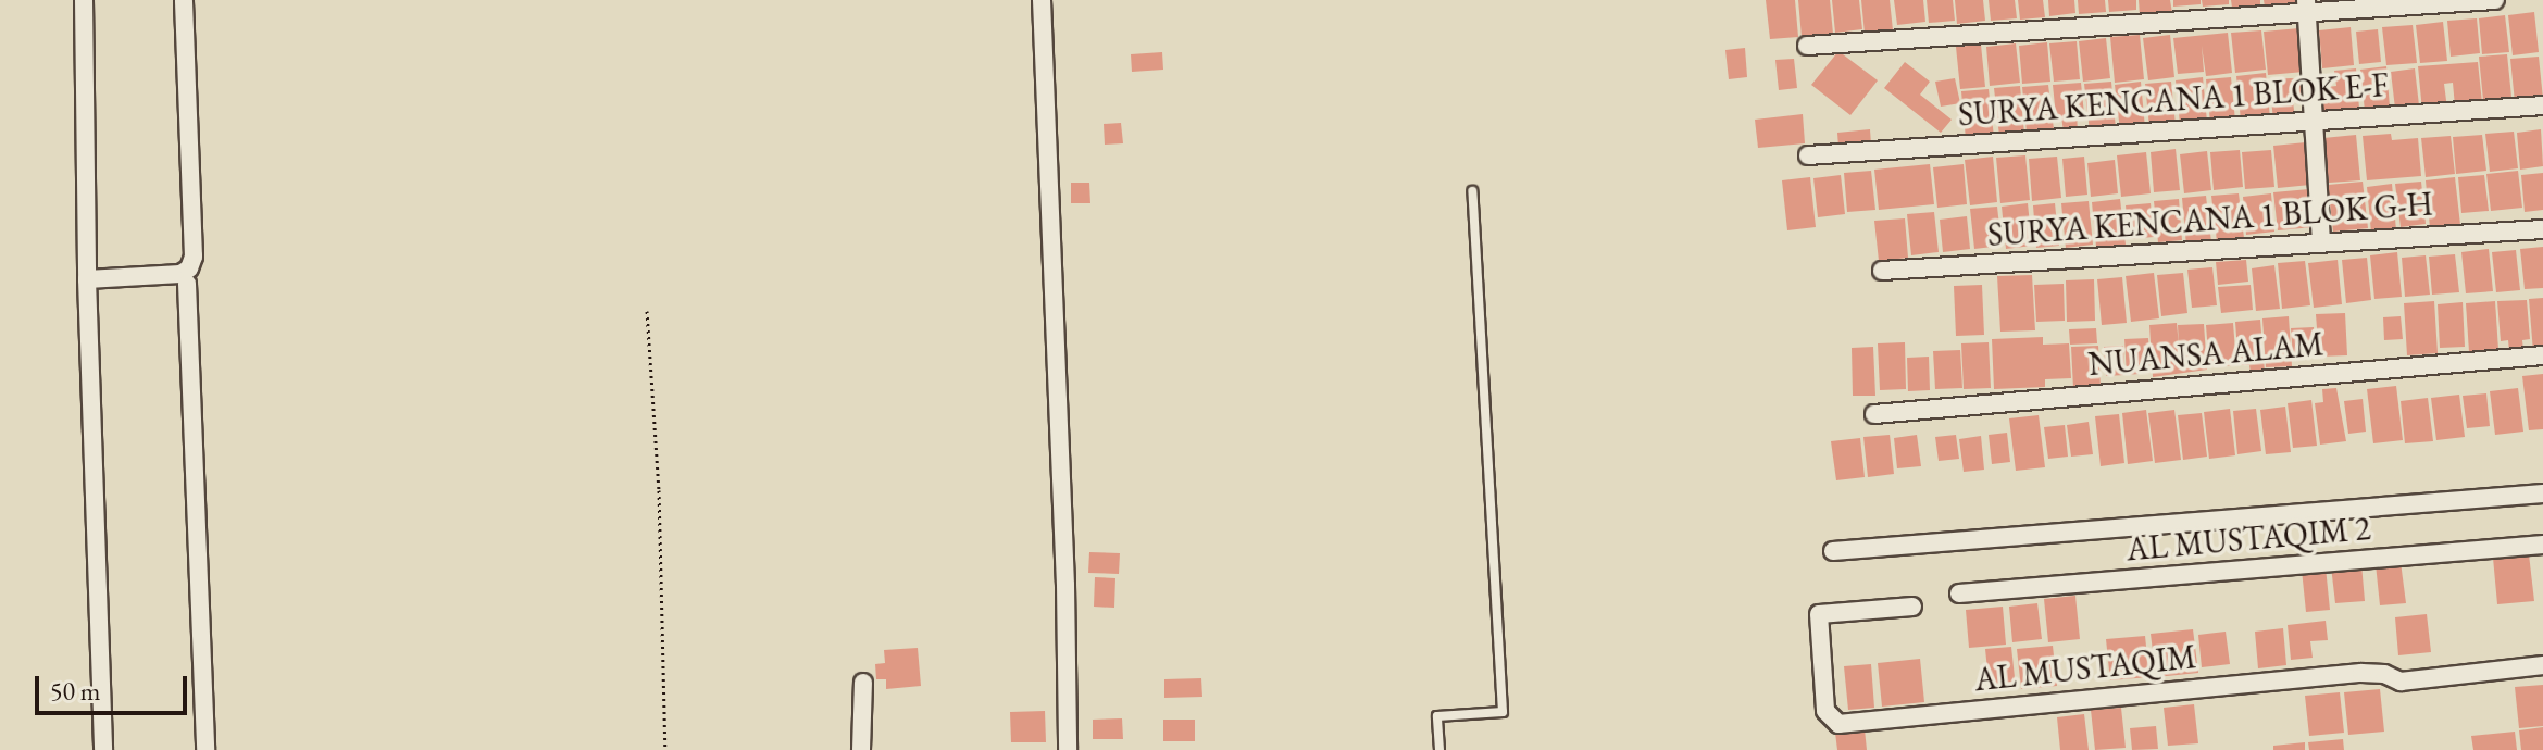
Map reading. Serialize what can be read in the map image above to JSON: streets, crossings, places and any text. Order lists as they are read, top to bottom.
{
  "streets": {
    "street": [
      "SURYA KENCANA 1 BLOK E-F",
      "SURYA KENCANA 1 BLOK G-H",
      "NUANSA ALAM",
      "AL MUSTAQIM 2",
      "AL MUSTAQIM"
    ]
  },
  "scale_bar": "50 m"
}
